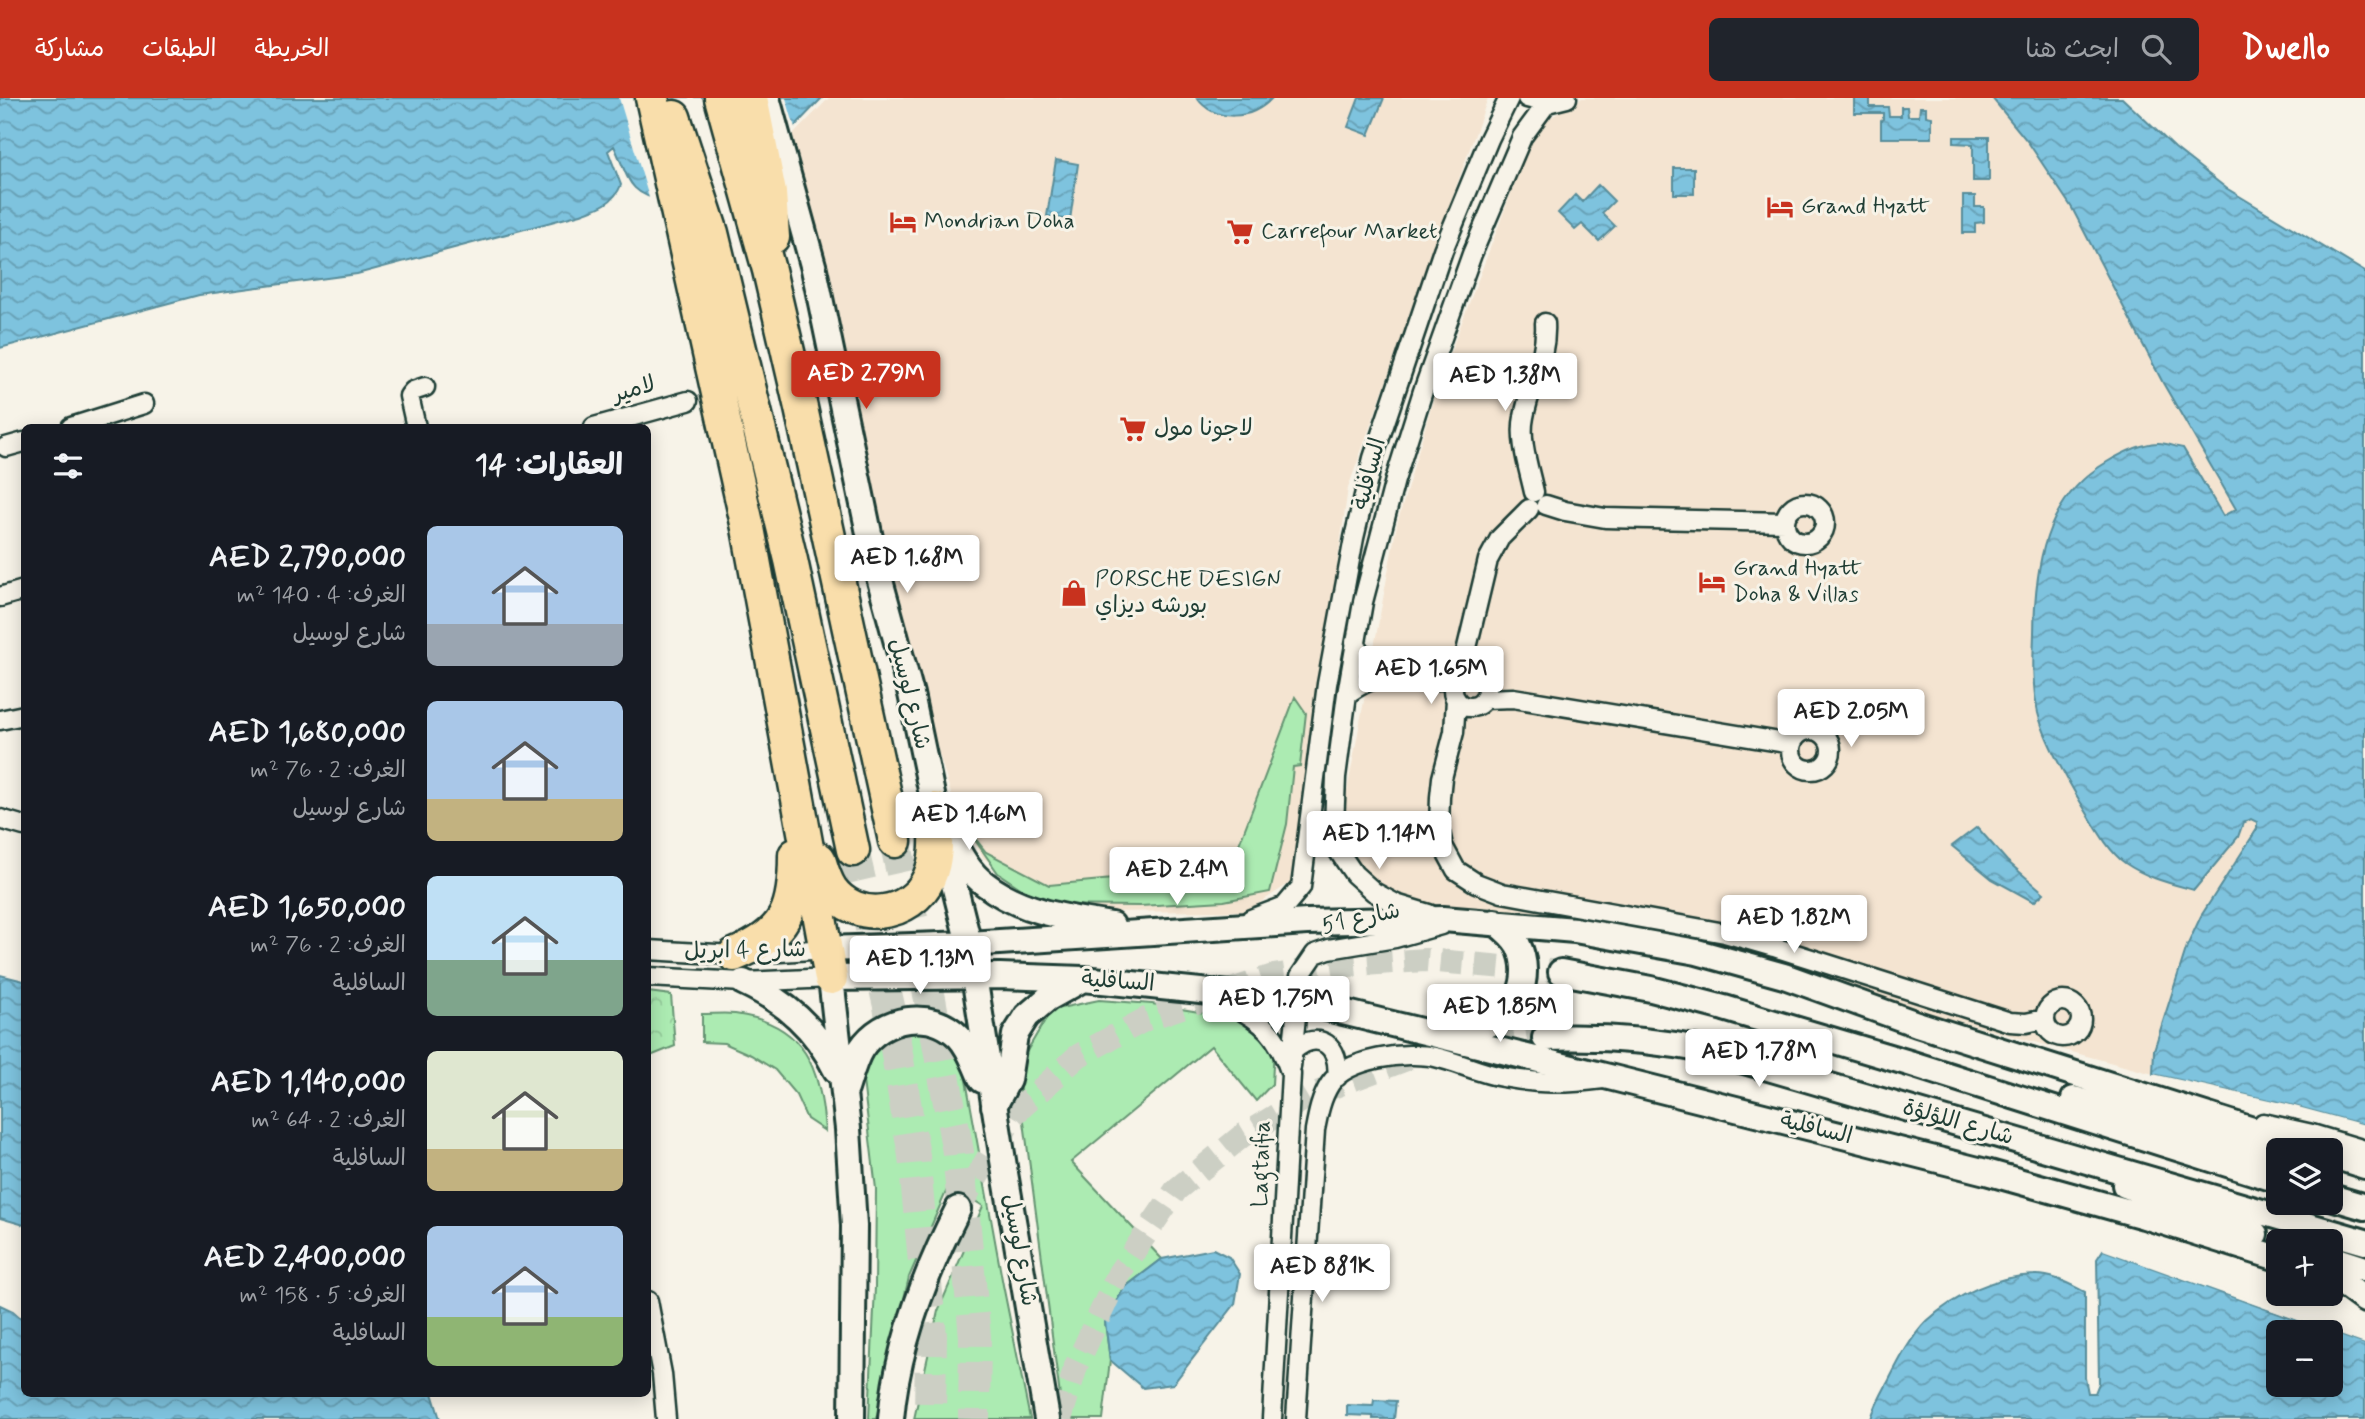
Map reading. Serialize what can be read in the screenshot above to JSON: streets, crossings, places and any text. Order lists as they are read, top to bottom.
{
  "streets": {
    "highway": ["شارع لوسيل"],
    "street": [
      "لامير",
      "السافلية",
      "شارع 51",
      "شارع 4 ابريل",
      "شارع اللؤلؤة",
      "Lagtaifia"
    ]
  },
  "crossings": [
    ["السافلية", "شارع لوسيل"],
    ["السافلية", "شارع 51"],
    ["السافلية", "شارع 4 ابريل"],
    ["السافلية", "Lagtaifia"],
    ["شارع لوسيل", "شارع 4 ابريل"],
    ["شارع 51", "Lagtaifia"]
  ],
  "places": {
    "hotel": ["Grand Hyatt", "Mondrian Doha", "Grand Hyatt Doha & Villas"],
    "supermarket": ["Carrefour Market", "لاجونا مول"],
    "shop": ["PORSCHE DESIGN بورشه ديزاي"]
  },
  "page": {
    "header": "Dwello",
    "search": "ابحث هنا",
    "nav": ["الخريطة", "الطبقات", "مشاركة"],
    "price": [
      "AED 2.79M",
      "AED 1.38M",
      "AED 1.68M",
      "AED 1.65M",
      "AED 2.05M",
      "AED 1.46M",
      "AED 1.14M",
      "AED 2.4M",
      "AED 1.82M",
      "AED 1.13M",
      "AED 1.75M",
      "AED 1.85M",
      "AED 1.78M",
      "AED 881K"
    ],
    "heading": "العقارات: 14",
    "list": [
      {
        "name": "AED 2,790,000",
        "note": "الغرف: 4 · 140 m² · شارع لوسيل"
      },
      {
        "name": "AED 1,680,000",
        "note": "الغرف: 2 · 76 m² · شارع لوسيل"
      },
      {
        "name": "AED 1,650,000",
        "note": "الغرف: 2 · 76 m² · السافلية"
      },
      {
        "name": "AED 1,140,000",
        "note": "الغرف: 2 · 64 m² · السافلية"
      },
      {
        "name": "AED 2,400,000",
        "note": "الغرف: 5 · 158 m² · السافلية"
      }
    ],
    "map_buttons": ["+", "−"]
  }
}
